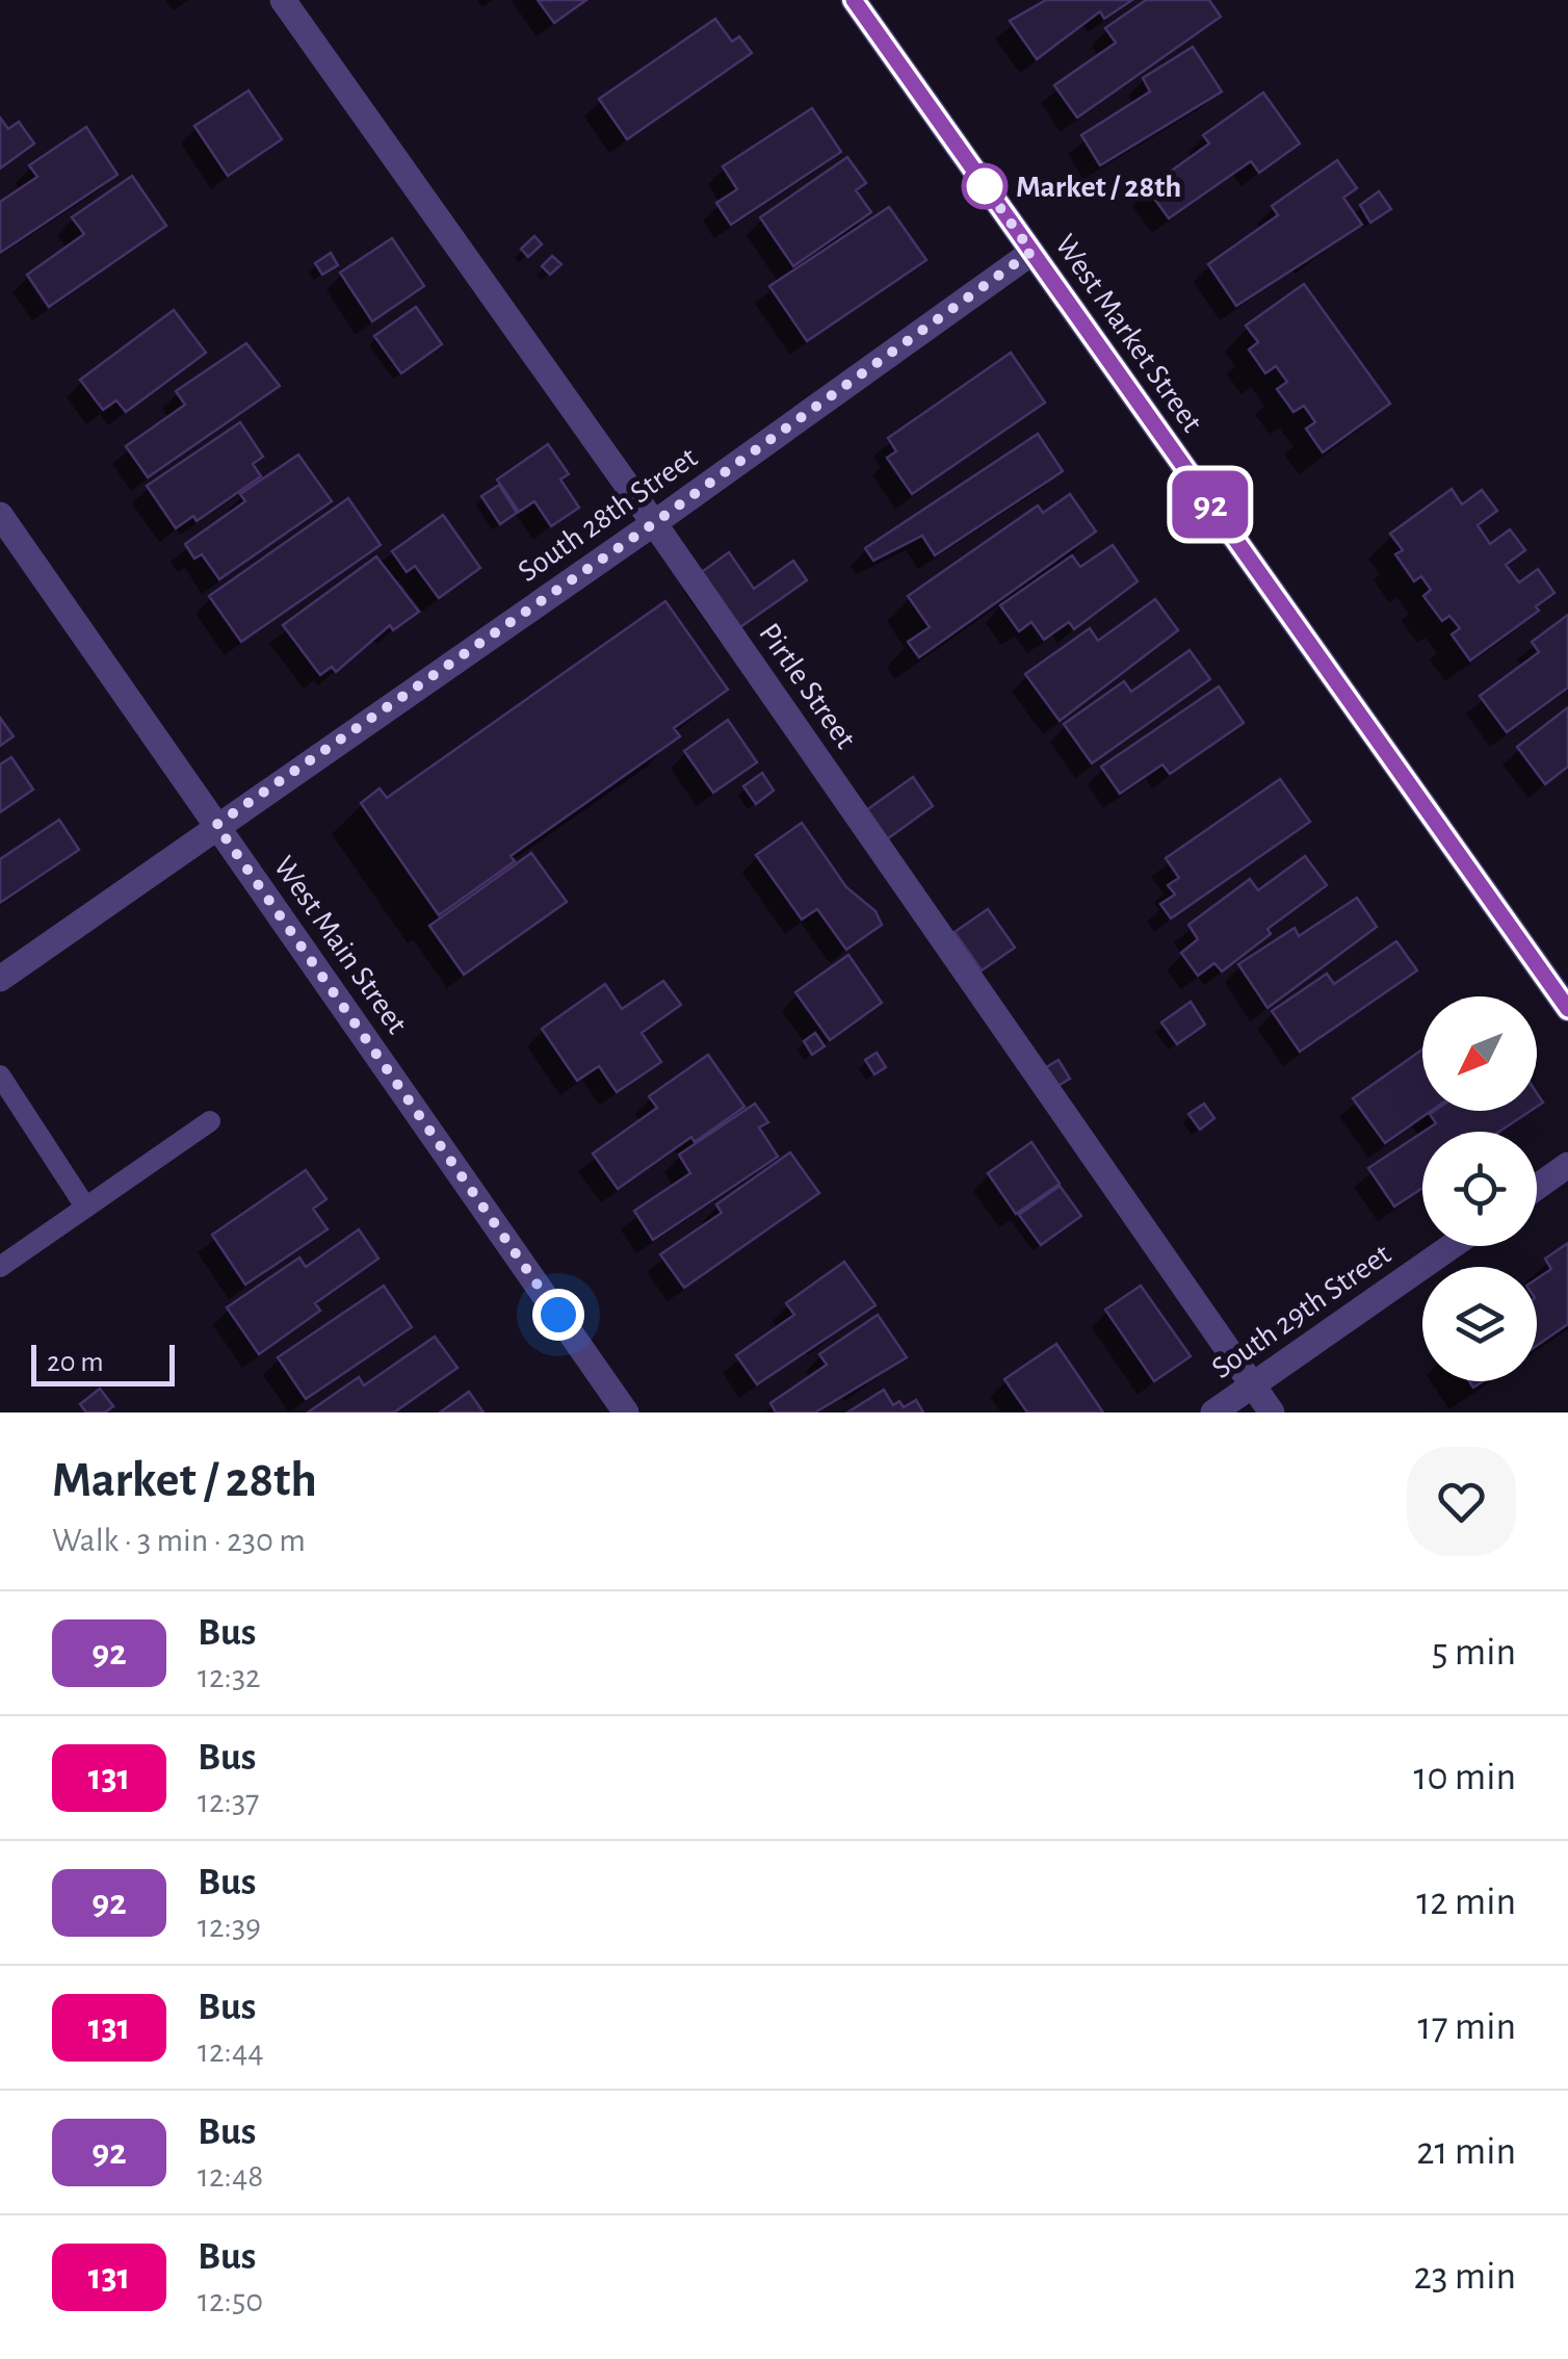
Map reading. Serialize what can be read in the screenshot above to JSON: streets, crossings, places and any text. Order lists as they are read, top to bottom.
{
  "streets": {
    "street": [
      "West Market Street",
      "South 28th Street",
      "Pirtle Street",
      "West Main Street",
      "South 29th Street"
    ]
  },
  "crossings": [
    ["West Market Street", "South 28th Street"],
    ["South 28th Street", "Pirtle Street"],
    ["South 28th Street", "West Main Street"],
    ["Pirtle Street", "South 29th Street"]
  ],
  "places": ["Market / 28th"],
  "lines": ["bus line 92"],
  "scale_bar": "20 m",
  "north": "bottom left",
  "page": {
    "on_map": "92",
    "scale": "20 m",
    "heading": ["Market / 28th", "Walk · 3 min · 230 m"],
    "list": [
      {
        "mark": "92",
        "name": "Bus",
        "note": "12:32",
        "value": "5 min"
      },
      {
        "mark": "131",
        "name": "Bus",
        "note": "12:37",
        "value": "10 min"
      },
      {
        "mark": "92",
        "name": "Bus",
        "note": "12:39",
        "value": "12 min"
      },
      {
        "mark": "131",
        "name": "Bus",
        "note": "12:44",
        "value": "17 min"
      },
      {
        "mark": "92",
        "name": "Bus",
        "note": "12:48",
        "value": "21 min"
      },
      {
        "mark": "131",
        "name": "Bus",
        "note": "12:50",
        "value": "23 min"
      }
    ]
  }
}
